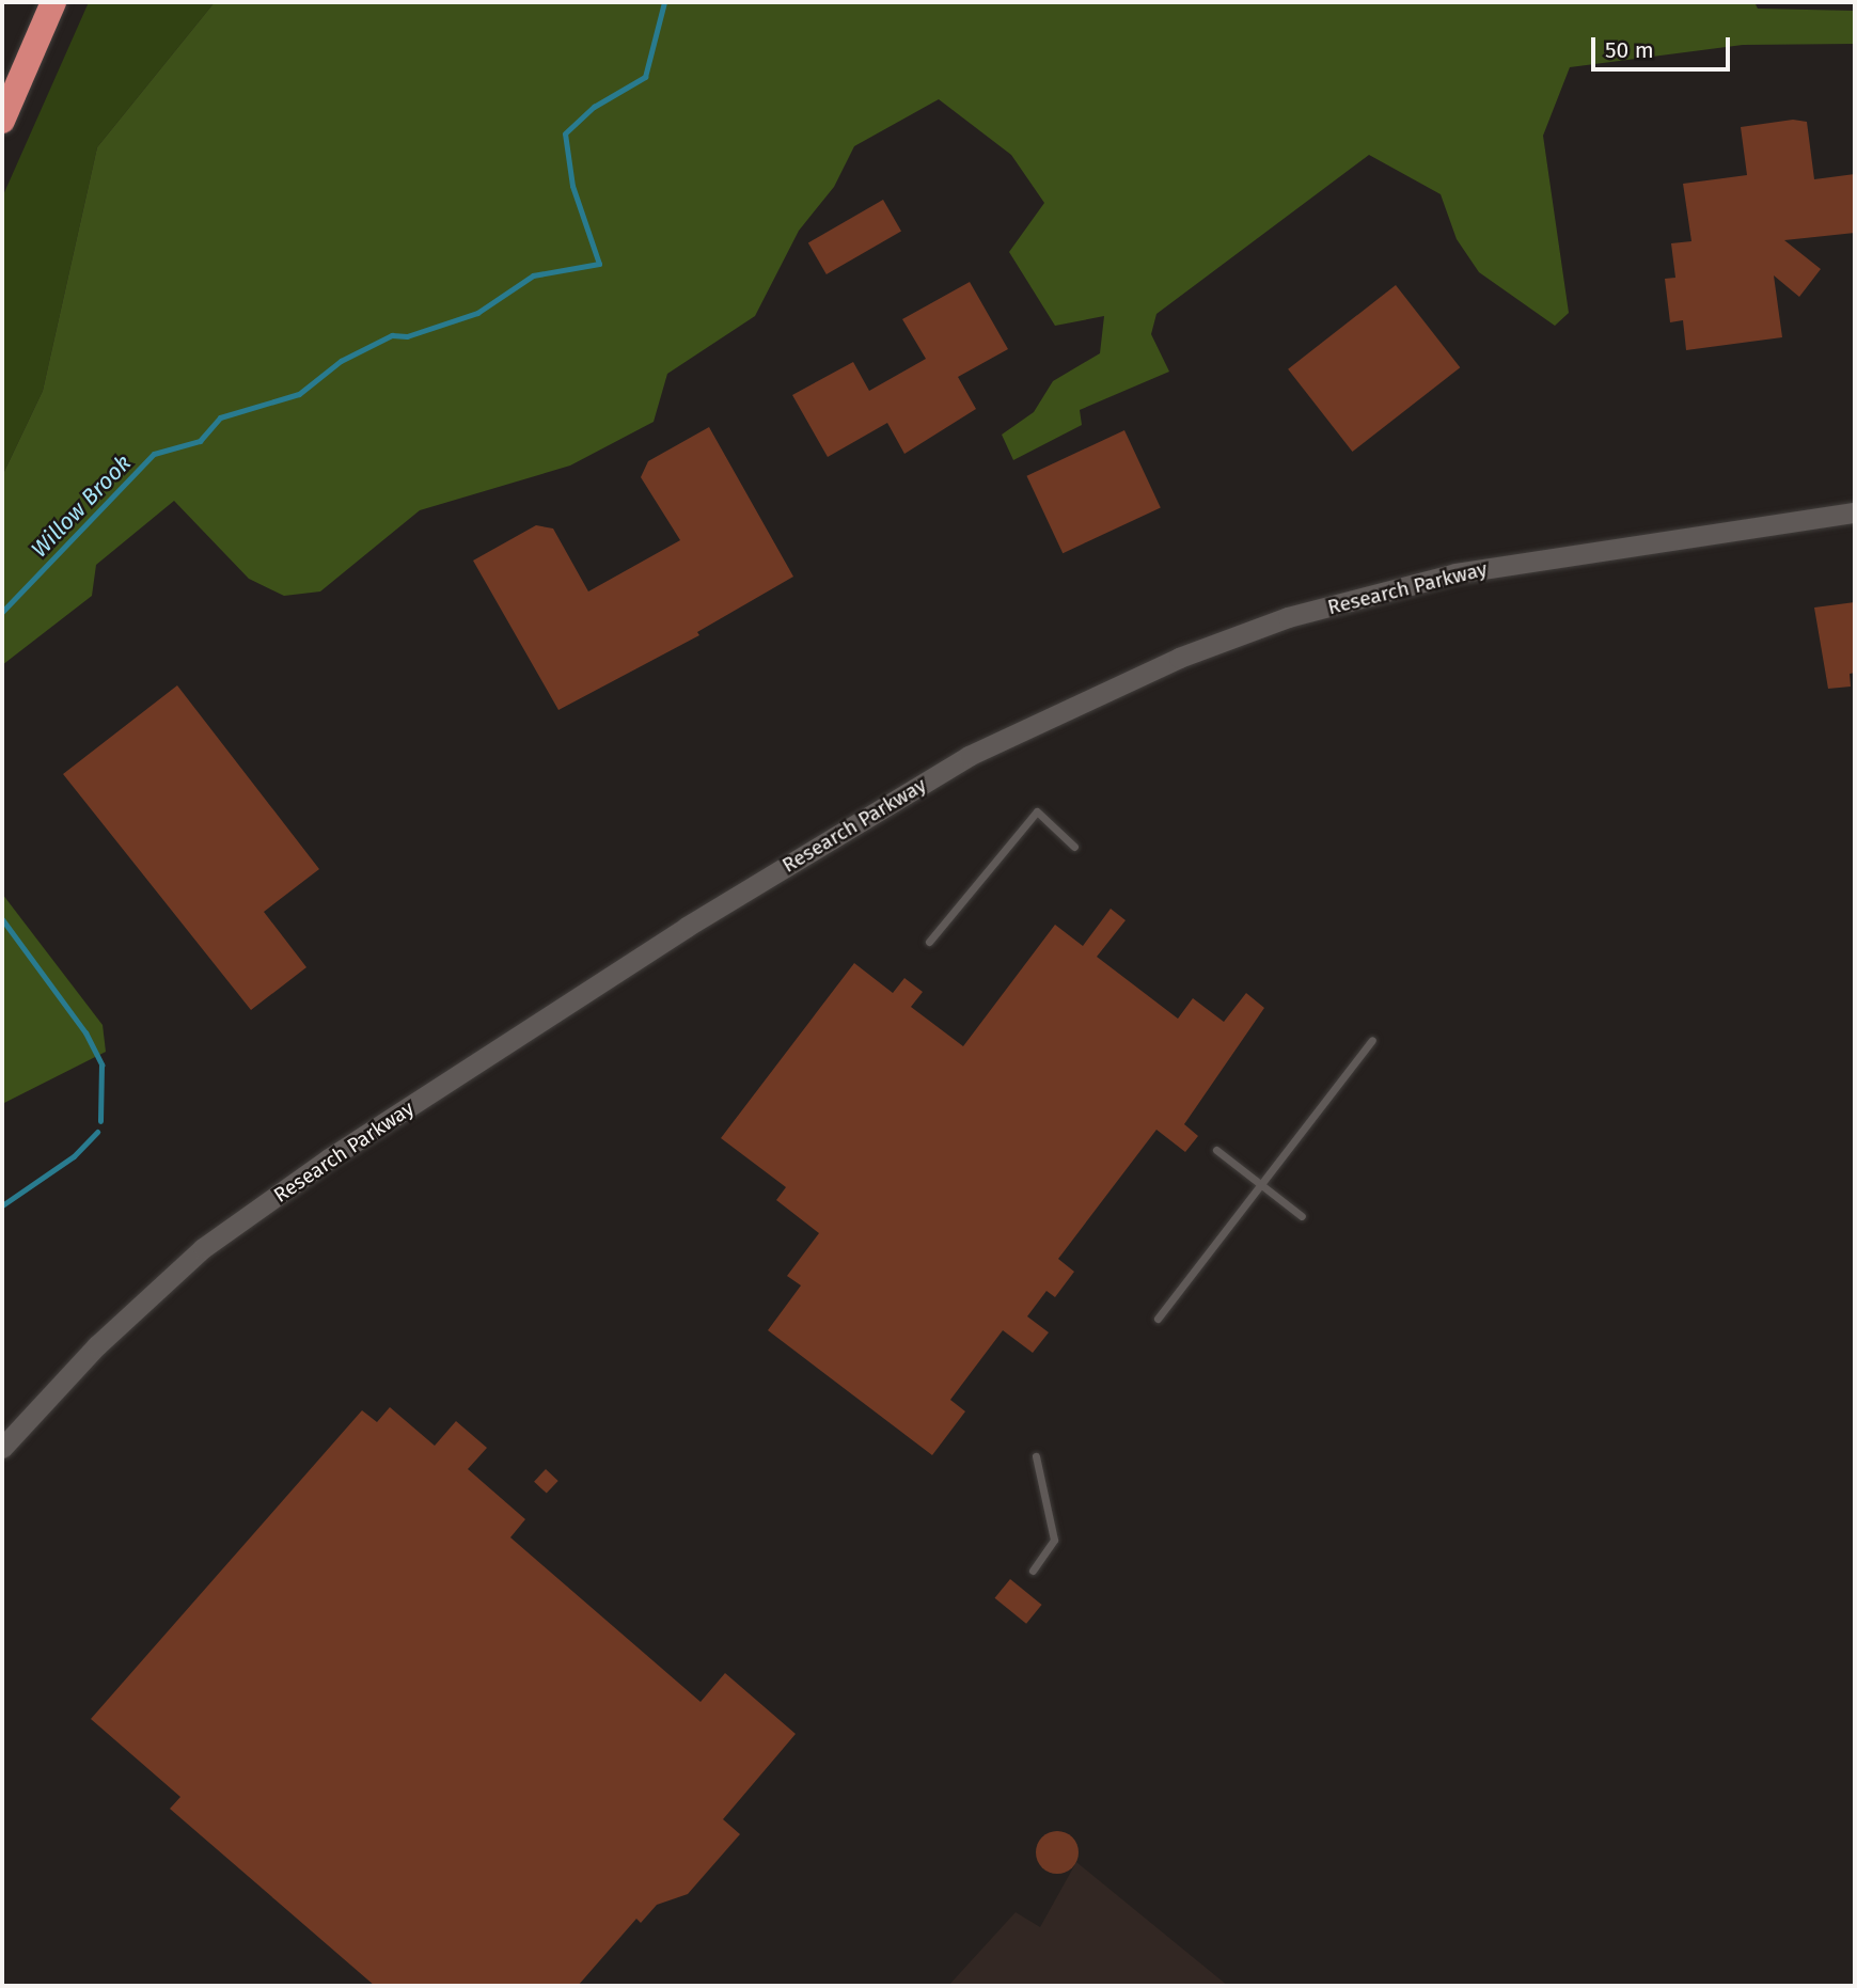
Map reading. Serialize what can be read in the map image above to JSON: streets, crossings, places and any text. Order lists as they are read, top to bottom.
{
  "streets": {
    "main road": ["Research Parkway"]
  },
  "water": ["Willow Brook"],
  "scale_bar": "50 m"
}
